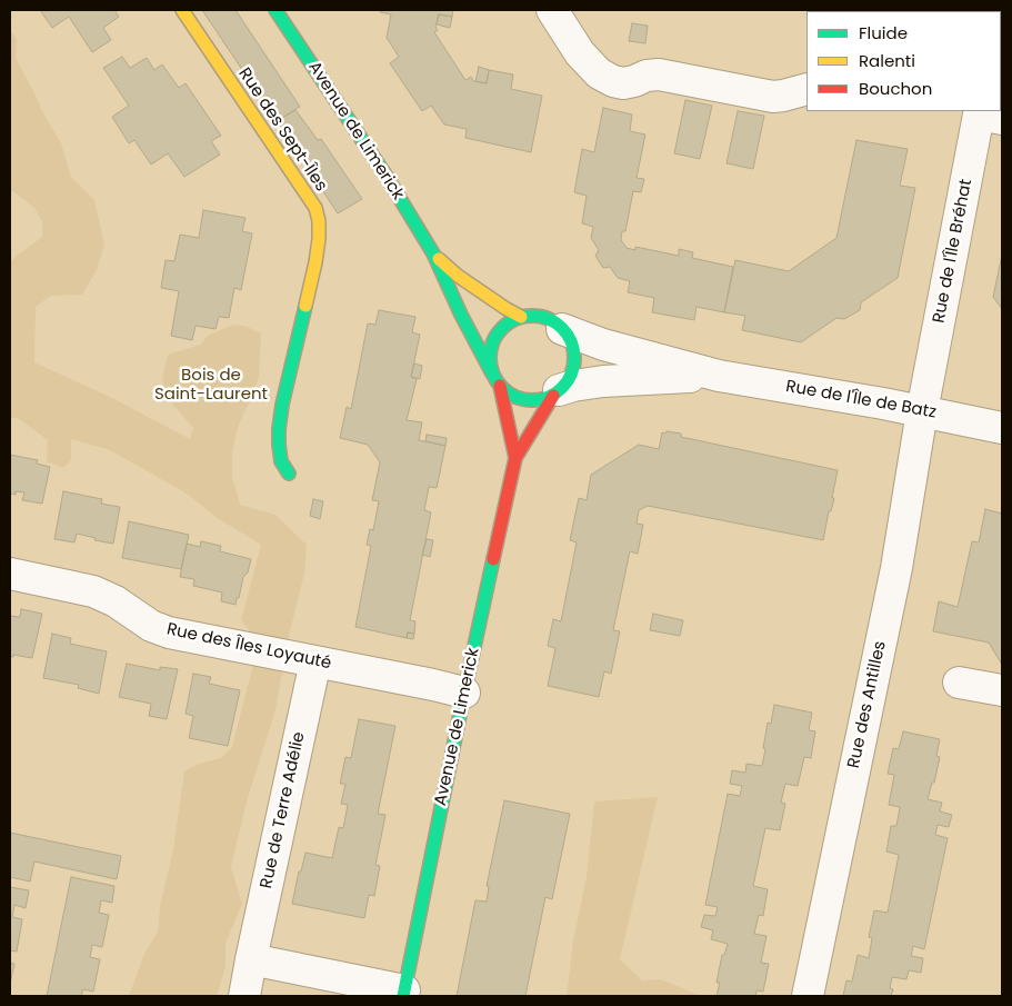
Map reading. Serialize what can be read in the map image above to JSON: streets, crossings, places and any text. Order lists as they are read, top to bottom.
{
  "streets": {
    "street": [
      "Rue des Sept-Îles",
      "Avenue de Limerick",
      "Rue de l'Île Bréhat",
      "Rue de l'Île de Batz",
      "Rue des Îles Loyauté",
      "Rue des Antilles",
      "Rue de Terre Adélie"
    ]
  },
  "crossings": [
    ["Avenue de Limerick", "Rue de l'Île de Batz"],
    ["Avenue de Limerick", "Rue des Îles Loyauté"],
    ["Rue de l'Île Bréhat", "Rue de l'Île de Batz"],
    ["Rue de l'Île Bréhat", "Rue des Antilles"],
    ["Rue de l'Île de Batz", "Rue des Antilles"],
    ["Rue des Îles Loyauté", "Rue de Terre Adélie"]
  ],
  "parks": ["Bois de Saint-Laurent"],
  "legend": ["Fluide", "Ralenti", "Bouchon"]
}
